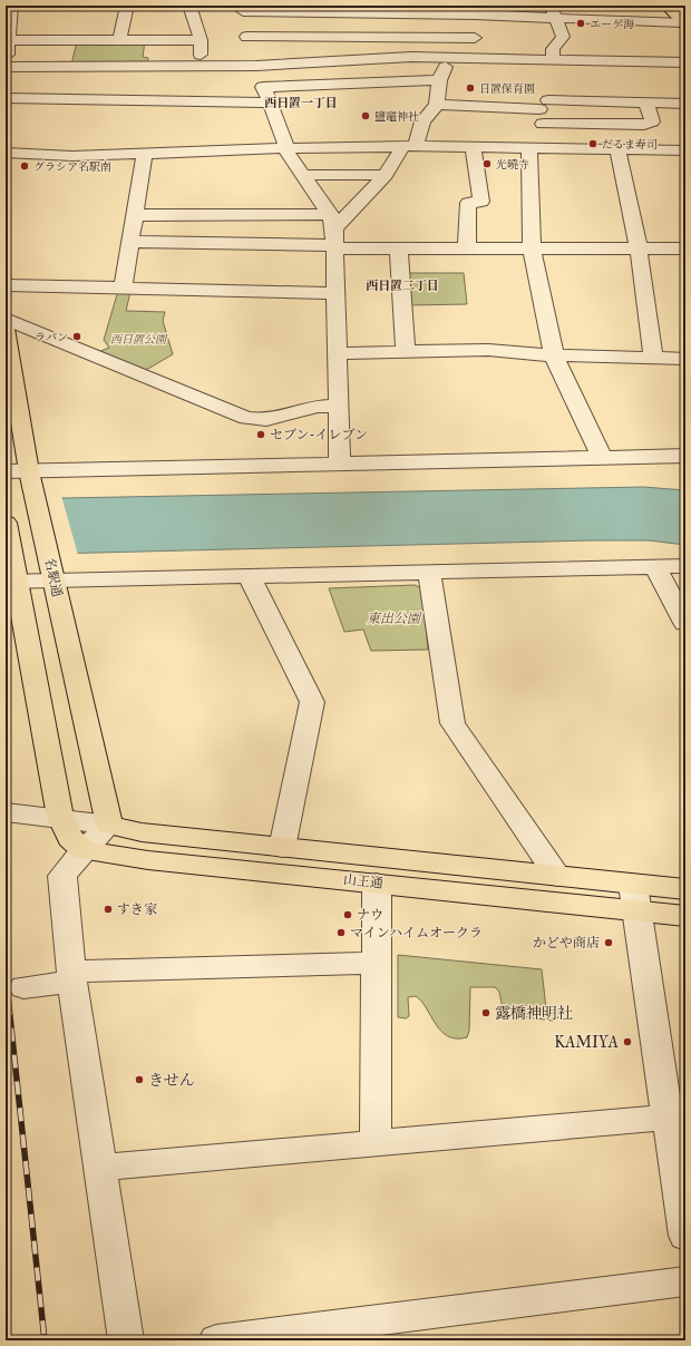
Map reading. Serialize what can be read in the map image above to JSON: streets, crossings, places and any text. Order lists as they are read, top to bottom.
{
  "streets": {
    "main road": ["名駅通", "山王通"]
  },
  "crossings": [
    ["名駅通", "山王通"]
  ],
  "districts": ["西日置一丁目", "西日置二丁目"],
  "parks": ["西日置公園", "東出公園"],
  "places": [
    "エーゲ海",
    "日置保育園",
    "鹽竈神社",
    "だるま寿司",
    "光曉寺",
    "グラシア名駅南",
    "ラパン",
    "セブン-イレブン",
    "すき家",
    "ナウ",
    "マインハイムオークラ",
    "かどや商店",
    "露橋神明社",
    "KAMIYA",
    "きせん"
  ]
}
